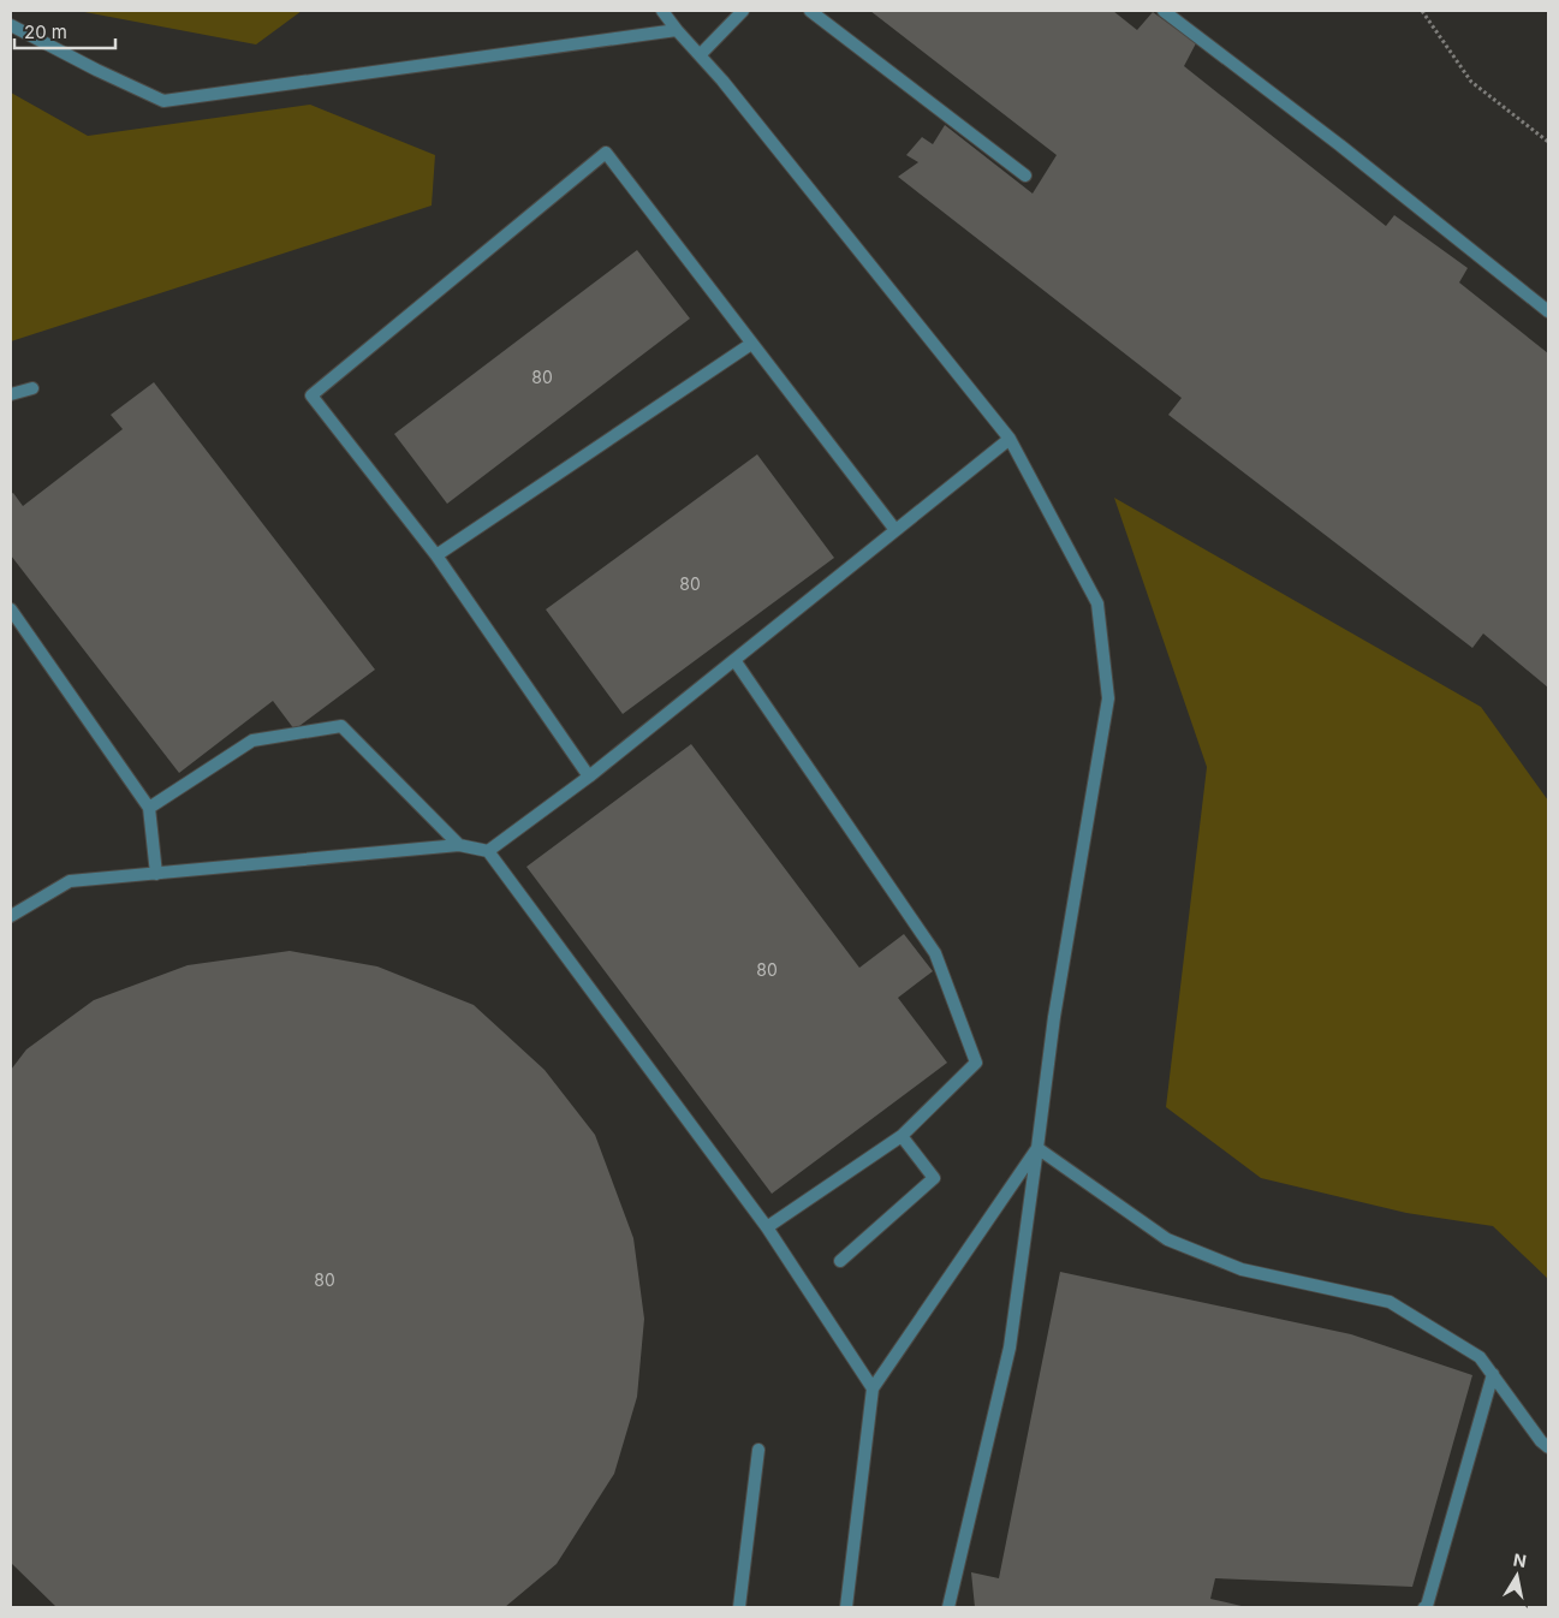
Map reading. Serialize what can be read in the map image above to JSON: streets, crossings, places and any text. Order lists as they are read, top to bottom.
{
  "house_numbers": [
    "80",
    "80",
    "80",
    "80"
  ],
  "scale_bar": "20 m",
  "north": "top"
}
